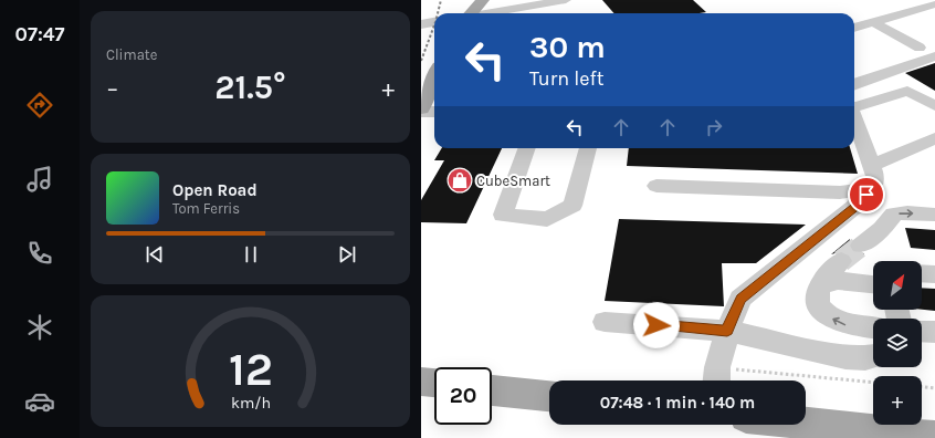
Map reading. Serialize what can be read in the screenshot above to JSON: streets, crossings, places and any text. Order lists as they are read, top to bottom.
{
  "places": {
    "shop": ["CubeSmart"]
  },
  "north": "top right",
  "page": {
    "tabs": "07:47",
    "tile": "Climate",
    "turn": ["30 m", "Turn left"],
    "heat": ["−", "21.5°", "+"],
    "song": ["Open Road", "Tom Ferris"],
    "map_buttons": "+",
    "limit": "20",
    "trip": "07:48 · 1 min · 140 m",
    "gauge": ["12", "km/h"]
  }
}
